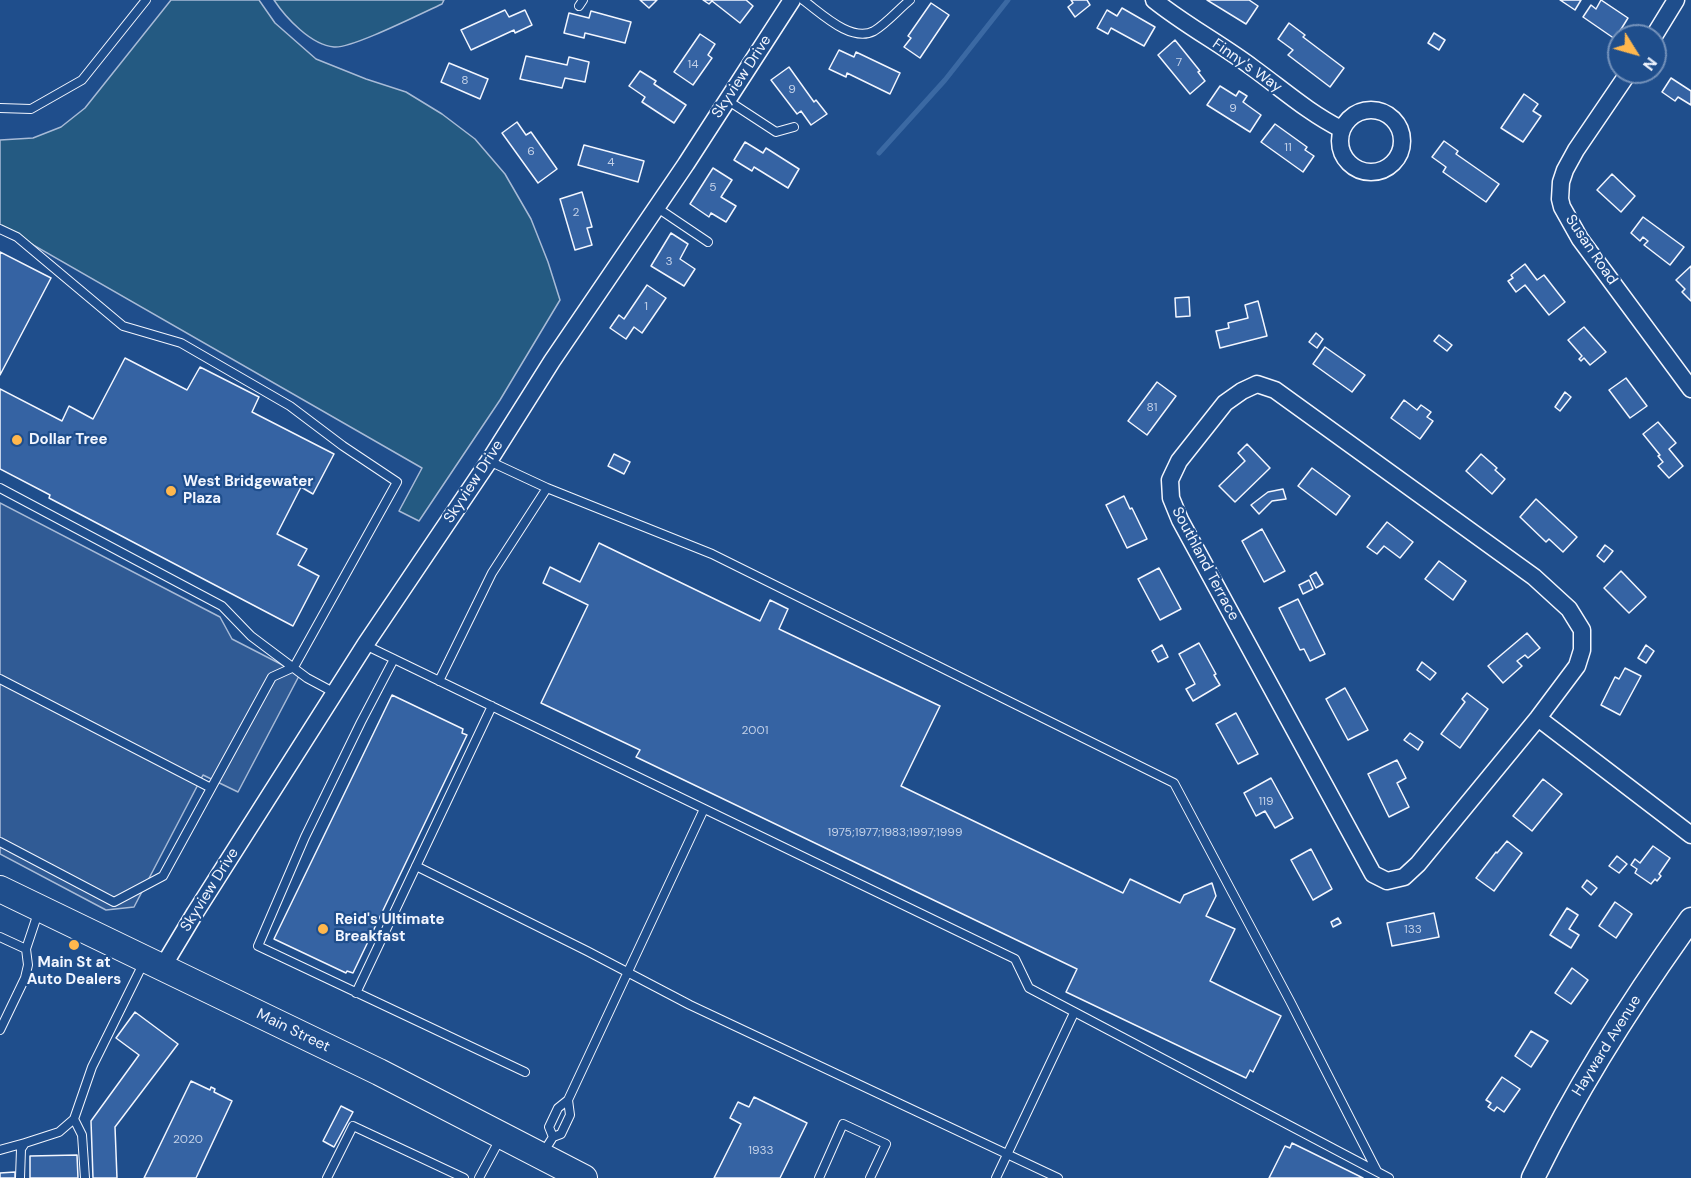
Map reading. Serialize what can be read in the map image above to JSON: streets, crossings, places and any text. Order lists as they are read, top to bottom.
{
  "streets": {
    "main road": ["Main Street", "Hayward Avenue"],
    "street": [
      "Finny's Way",
      "Skyview Drive",
      "Susan Road",
      "Southland Terrace"
    ]
  },
  "crossings": [
    ["Skyview Drive", "Main Street"]
  ],
  "places": [
    "Dollar Tree",
    "West Bridgewater Plaza",
    "Reid's Ultimate Breakfast",
    "Main St at Auto Dealers"
  ],
  "house_numbers": [
    "7",
    "14",
    "8",
    "9",
    "9",
    "11",
    "6",
    "4",
    "5",
    "2",
    "3",
    "1",
    "81",
    "2001",
    "119",
    "1975;1977;1983;1997;1999",
    "133",
    "2020",
    "1933"
  ],
  "north": "bottom right"
}
